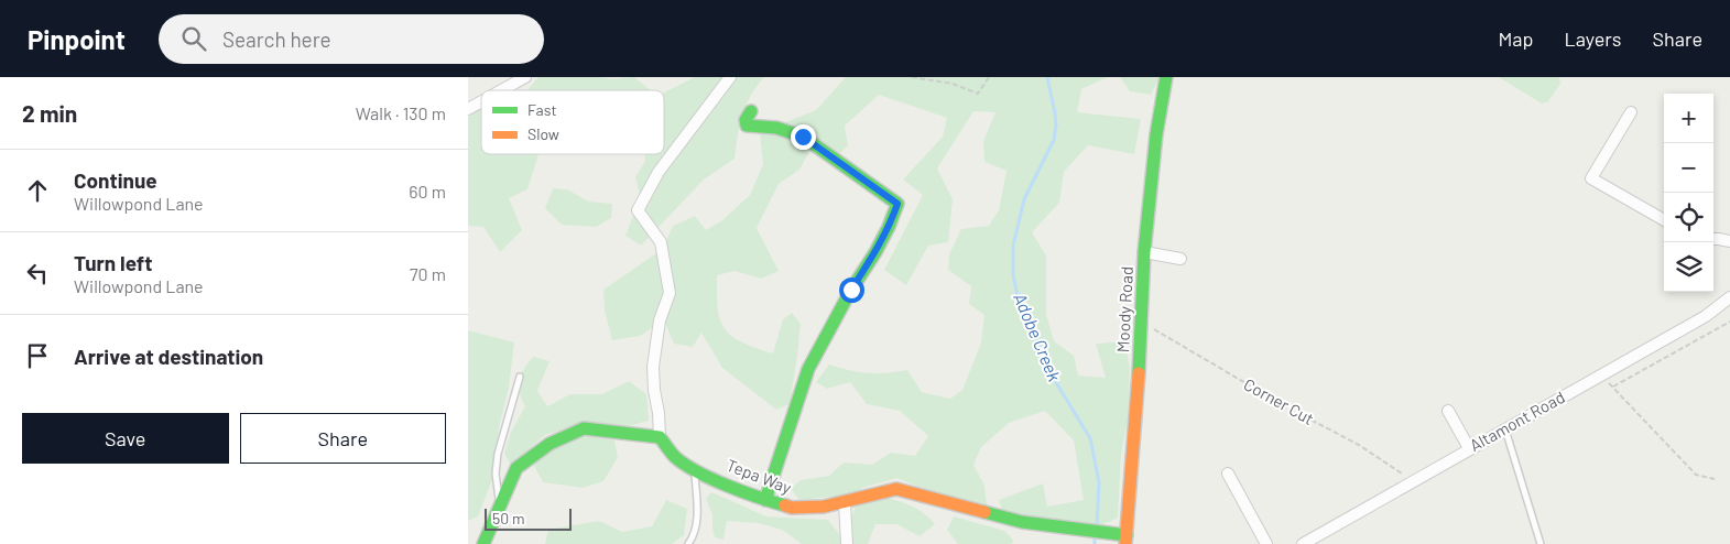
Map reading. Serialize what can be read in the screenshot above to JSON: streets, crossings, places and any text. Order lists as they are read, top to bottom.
{
  "streets": {
    "street": ["Moody Road", "Altamont Road", "Tepa Way"],
    "path": ["Corner Cut"]
  },
  "crossings": [
    ["Moody Road", "Corner Cut"],
    ["Moody Road", "Tepa Way"],
    ["Corner Cut", "Altamont Road"]
  ],
  "water": ["Adobe Creek"],
  "legend": ["Fast", "Slow"],
  "scale_bar": "50 m",
  "page": {
    "header": "Pinpoint",
    "search": "Search here",
    "nav": ["Map", "Layers", "Share"],
    "heading": ["2 min", "Walk · 130 m"],
    "map_buttons": ["+", "−"],
    "list": [
      ["Continue", "Willowpond Lane", "60 m"],
      ["Turn left", "Willowpond Lane", "70 m"],
      "Arrive at destination"
    ],
    "buttons": ["Save", "Share"],
    "scale": "50 m"
  }
}
